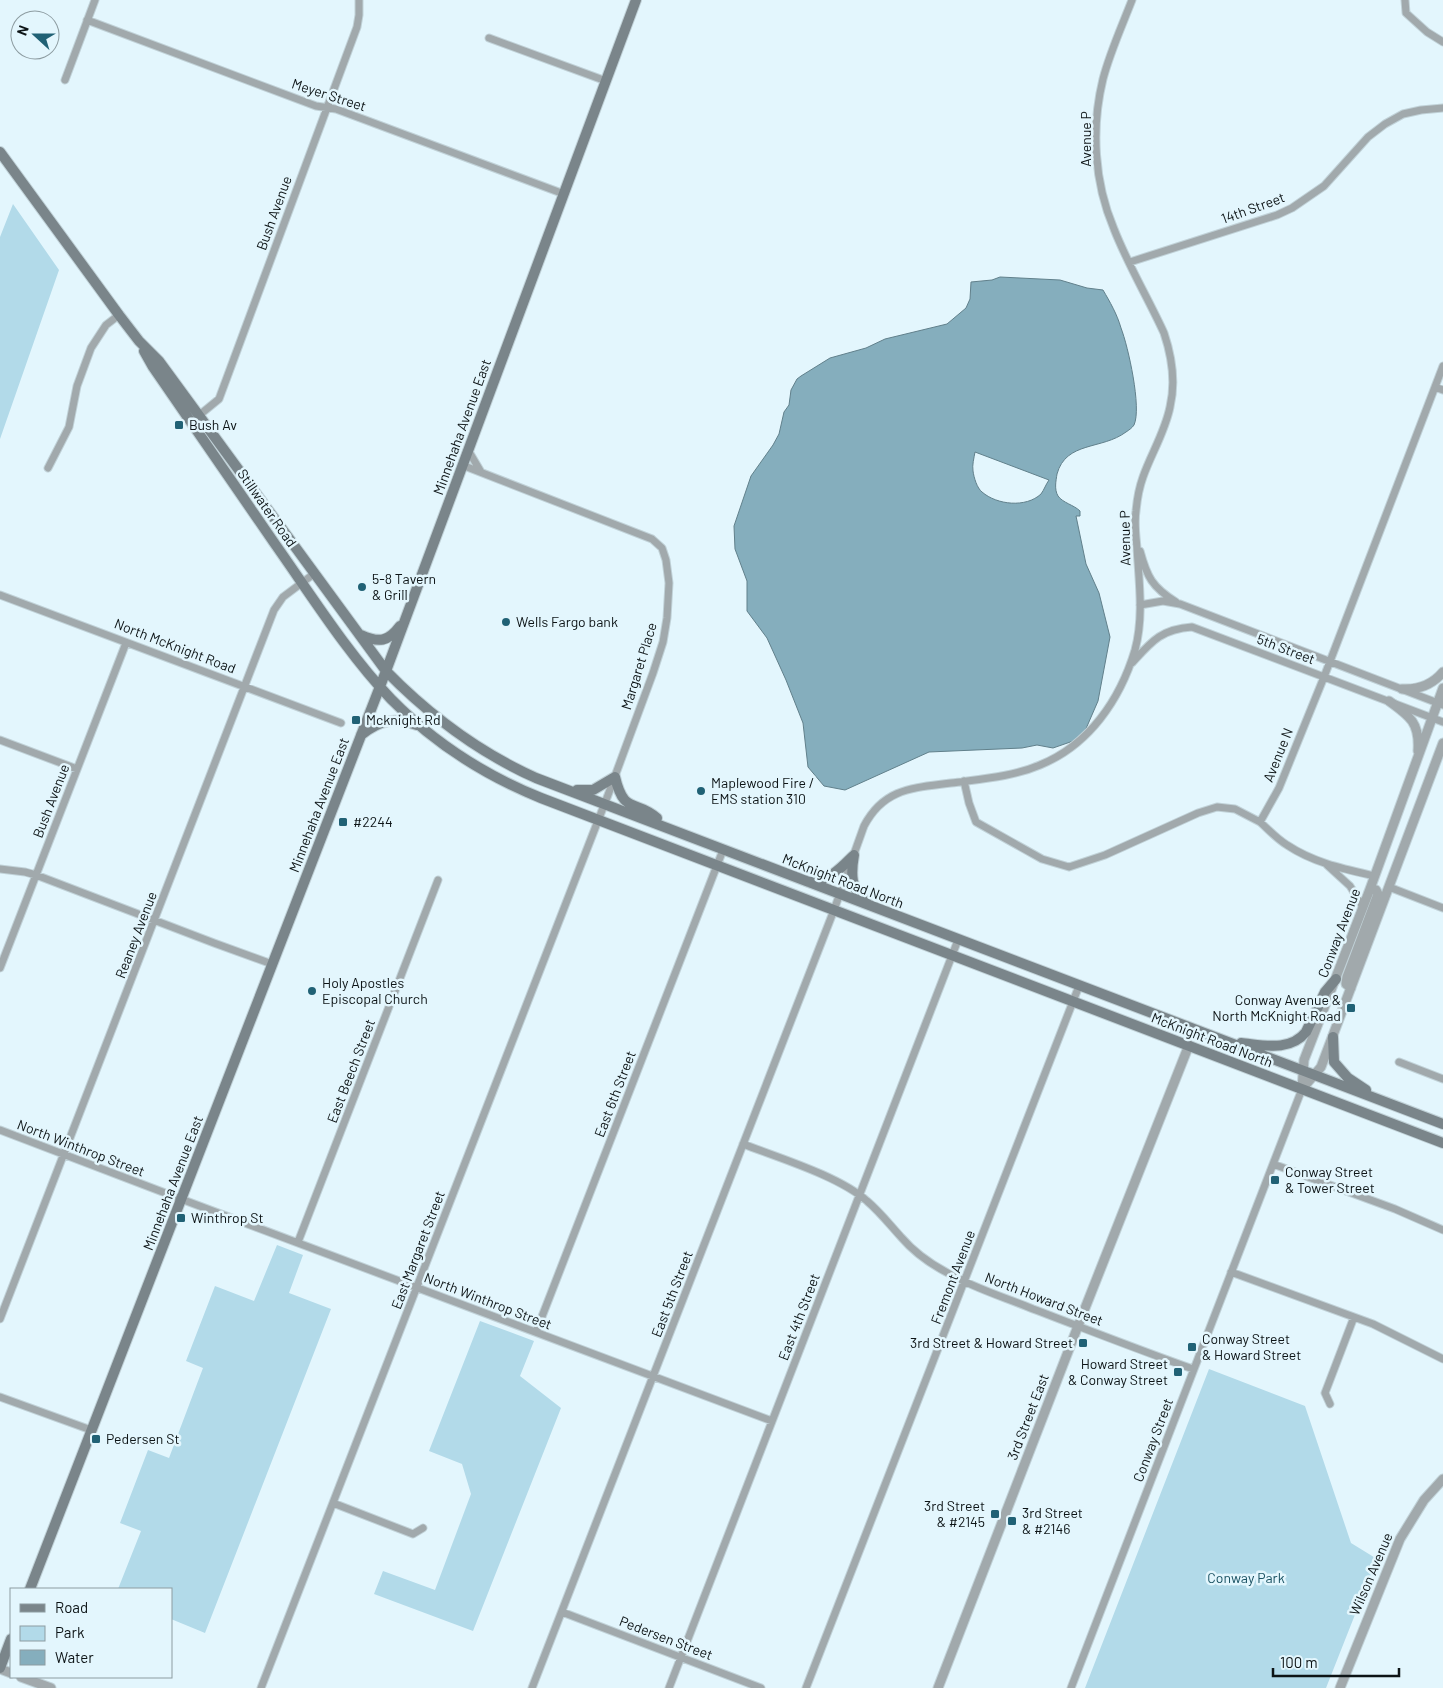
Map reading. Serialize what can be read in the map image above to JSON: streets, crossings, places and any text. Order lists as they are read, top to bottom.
{
  "streets": {
    "main road": ["Minnehaha Avenue East", "Stillwater Road", "McKnight Road North"],
    "street": [
      "Meyer Street",
      "Avenue P",
      "14th Street",
      "Bush Avenue",
      "North McKnight Road",
      "5th Street",
      "Margaret Place",
      "Avenue N",
      "Conway Avenue",
      "Reaney Avenue",
      "East Beech Street",
      "East 6th Street",
      "North Winthrop Street",
      "East Margaret Street",
      "Fremont Avenue",
      "East 5th Street",
      "North Howard Street",
      "East 4th Street",
      "3rd Street East",
      "Conway Street",
      "Wilson Avenue",
      "Pedersen Street"
    ]
  },
  "crossings": [
    ["Meyer Street", "Bush Avenue"],
    ["Meyer Street", "Minnehaha Avenue East"],
    ["Avenue P", "14th Street"],
    ["Avenue P", "5th Street"],
    ["Avenue P", "McKnight Road North"],
    ["Avenue P", "East 5th Street"],
    ["Bush Avenue", "Stillwater Road"],
    ["Bush Avenue", "North McKnight Road"],
    ["Minnehaha Avenue East", "Stillwater Road"],
    ["Minnehaha Avenue East", "Margaret Place"],
    ["Minnehaha Avenue East", "McKnight Road North"],
    ["Minnehaha Avenue East", "North Winthrop Street"],
    ["Stillwater Road", "McKnight Road North"],
    ["Stillwater Road", "Reaney Avenue"],
    ["North McKnight Road", "Reaney Avenue"],
    ["5th Street", "Avenue N"],
    ["5th Street", "Conway Avenue"],
    ["Margaret Place", "McKnight Road North"],
    ["Margaret Place", "East Margaret Street"],
    ["McKnight Road North", "Conway Avenue"],
    ["McKnight Road North", "East 6th Street"],
    ["McKnight Road North", "East Margaret Street"],
    ["McKnight Road North", "Fremont Avenue"],
    ["McKnight Road North", "East 5th Street"],
    ["McKnight Road North", "East 4th Street"],
    ["McKnight Road North", "3rd Street East"],
    ["McKnight Road North", "Conway Street"],
    ["Conway Avenue", "Conway Street"],
    ["Reaney Avenue", "North Winthrop Street"],
    ["East Beech Street", "North Winthrop Street"],
    ["East 6th Street", "North Winthrop Street"],
    ["North Winthrop Street", "East Margaret Street"],
    ["North Winthrop Street", "East 5th Street"],
    ["North Winthrop Street", "East 4th Street"],
    ["Fremont Avenue", "North Howard Street"],
    ["East 5th Street", "North Howard Street"],
    ["East 5th Street", "Pedersen Street"],
    ["North Howard Street", "East 4th Street"],
    ["North Howard Street", "3rd Street East"],
    ["North Howard Street", "Conway Street"],
    ["East 4th Street", "Pedersen Street"]
  ],
  "parks": ["Conway Park"],
  "places": {
    "transit": [
      "Bush Av",
      "Mcknight Rd",
      "#2244",
      "Conway Avenue & North McKnight Road",
      "Conway Street & Tower Street",
      "Winthrop St",
      "3rd Street & Howard Street",
      "Conway Street & Howard Street",
      "Howard Street & Conway Street",
      "Pedersen St",
      "3rd Street & #2145",
      "3rd Street & #2146"
    ],
    "other": [
      "5-8 Tavern & Grill",
      "Wells Fargo bank",
      "Maplewood Fire / EMS station 310",
      "Holy Apostles Episcopal Church"
    ]
  },
  "legend": ["Road", "Park", "Water"],
  "scale_bar": "100 m",
  "north": "left"
}
